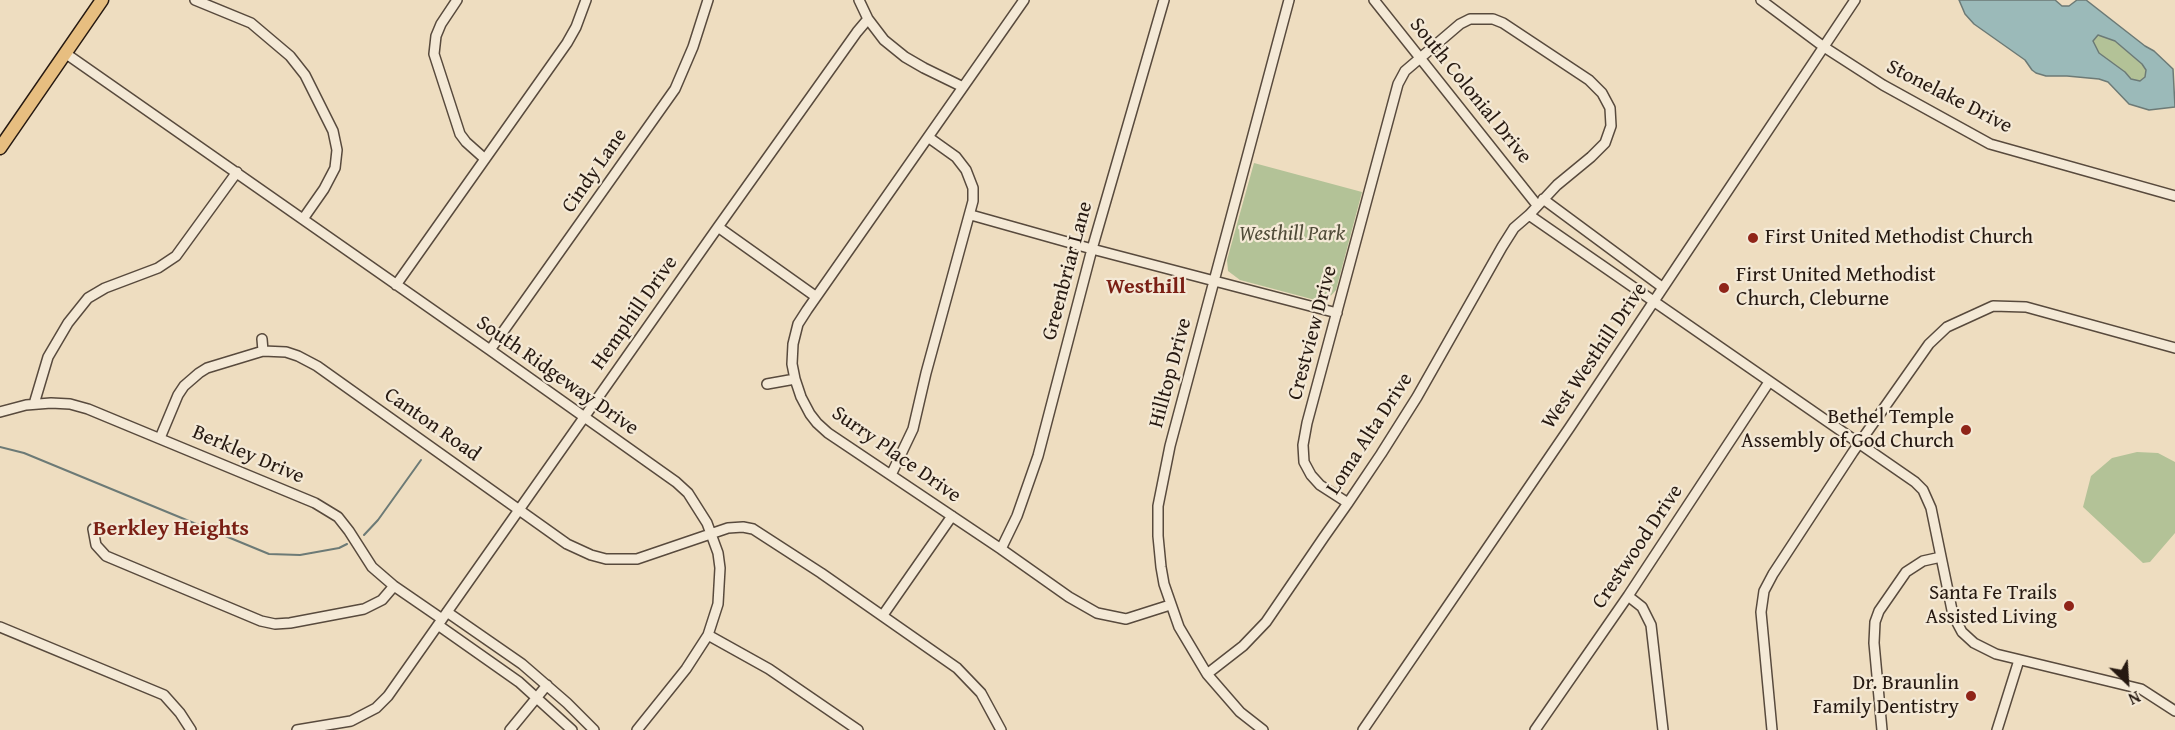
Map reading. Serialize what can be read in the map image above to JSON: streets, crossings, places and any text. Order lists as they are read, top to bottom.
{
  "streets": {
    "street": [
      "South Colonial Drive",
      "Stonelake Drive",
      "Cindy Lane",
      "Greenbriar Lane",
      "Hemphill Drive",
      "Crestview Drive",
      "West Westhill Drive",
      "Hilltop Drive",
      "South Ridgeway Drive",
      "Canton Road",
      "Loma Alta Drive",
      "Berkley Drive",
      "Surry Place Drive",
      "Crestwood Drive"
    ]
  },
  "crossings": [
    ["South Colonial Drive", "Crestview Drive"],
    ["South Colonial Drive", "West Westhill Drive"],
    ["South Colonial Drive", "Loma Alta Drive"],
    ["Stonelake Drive", "West Westhill Drive"],
    ["Cindy Lane", "South Ridgeway Drive"],
    ["Greenbriar Lane", "Surry Place Drive"],
    ["Hemphill Drive", "South Ridgeway Drive"],
    ["Hemphill Drive", "Canton Road"],
    ["Hemphill Drive", "Berkley Drive"],
    ["Crestview Drive", "Loma Alta Drive"],
    ["Hilltop Drive", "Loma Alta Drive"],
    ["Hilltop Drive", "Surry Place Drive"],
    ["South Ridgeway Drive", "Canton Road"],
    ["Canton Road", "Berkley Drive"]
  ],
  "districts": ["Westhill", "Berkley Heights"],
  "parks": ["Westhill Park"],
  "places": [
    "First United Methodist Church",
    "First United Methodist Church, Cleburne",
    "Bethel Temple Assembly of God Church",
    "Santa Fe Trails Assisted Living",
    "Dr. Braunlin Family Dentistry"
  ],
  "north": "bottom right"
}
